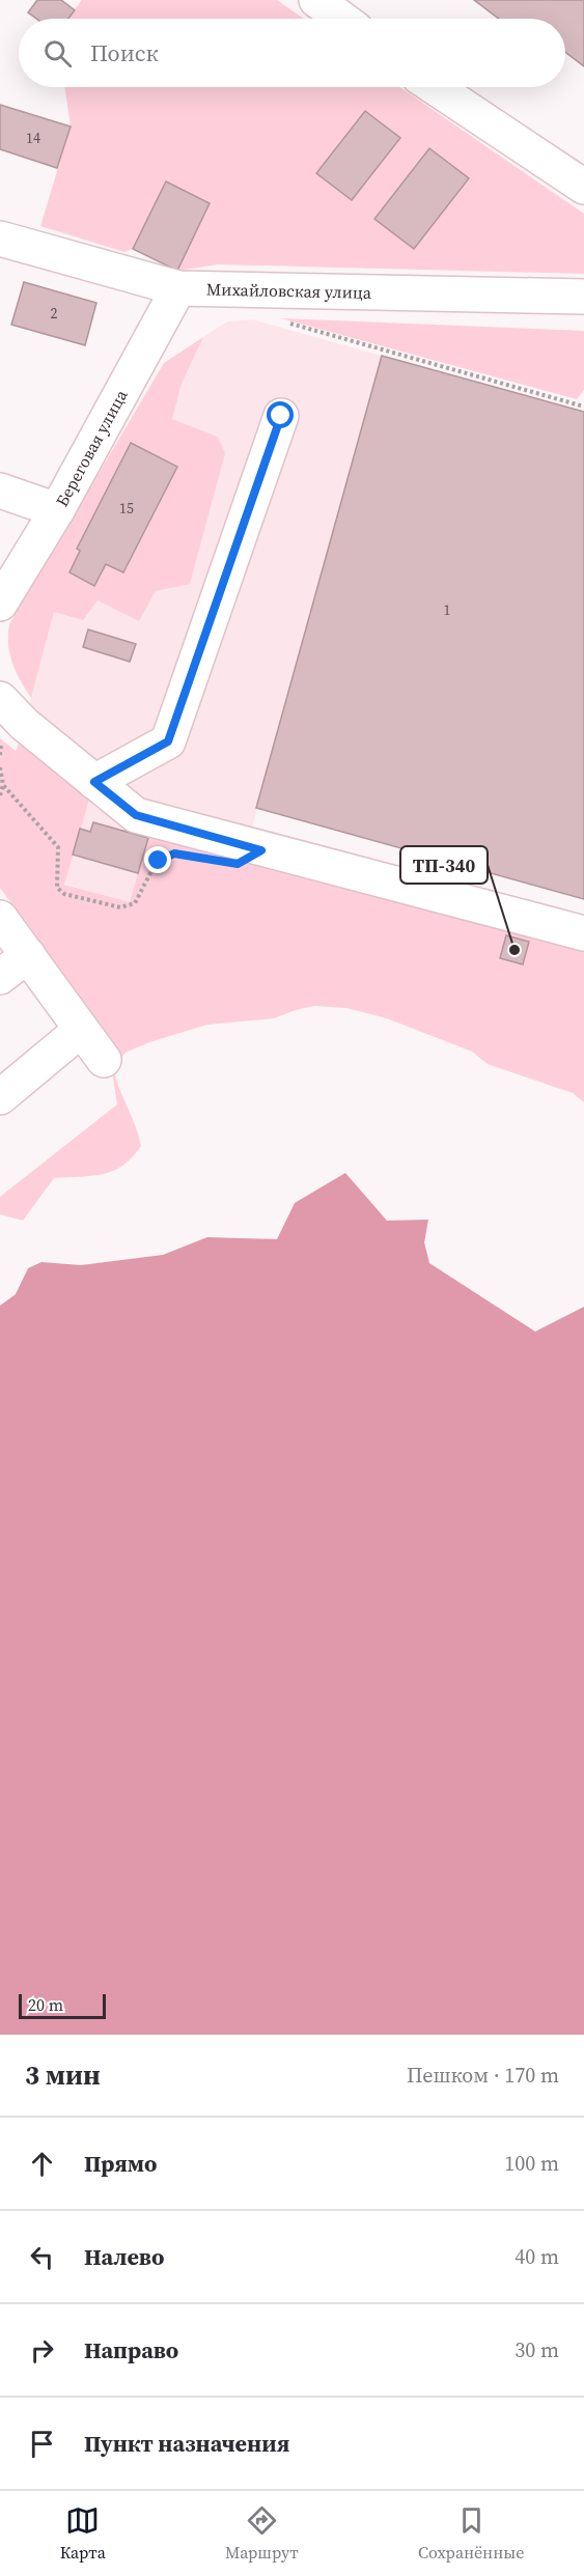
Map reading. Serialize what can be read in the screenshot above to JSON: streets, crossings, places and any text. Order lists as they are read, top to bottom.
{
  "streets": {
    "street": ["Михайловская улица", "Береговая улица"]
  },
  "crossings": [
    ["Михайловская улица", "Береговая улица"]
  ],
  "places": ["ТП-340"],
  "house_numbers": [
    "14",
    "2",
    "15",
    "1"
  ],
  "scale_bar": "20 m",
  "page": {
    "search": "Поиск",
    "scale": "20 m",
    "heading": ["3 мин", "Пешком · 170 m"],
    "list": [
      ["Прямо", "100 m"],
      ["Налево", "40 m"],
      ["Направо", "30 m"],
      "Пункт назначения"
    ],
    "nav": ["Карта", "Маршрут", "Сохранённые"]
  }
}
